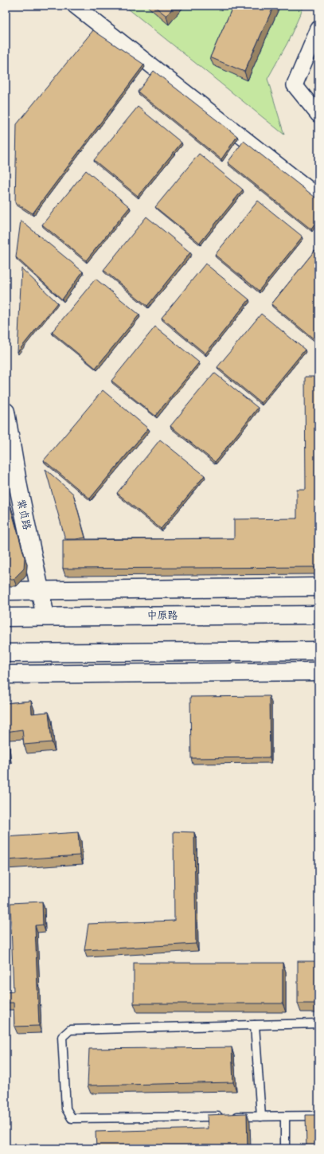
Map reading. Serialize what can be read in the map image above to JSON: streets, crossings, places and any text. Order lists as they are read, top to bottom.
{
  "streets": {
    "street": ["紫贞路", "中原路"]
  },
  "crossings": [
    ["紫贞路", "中原路"]
  ]
}
